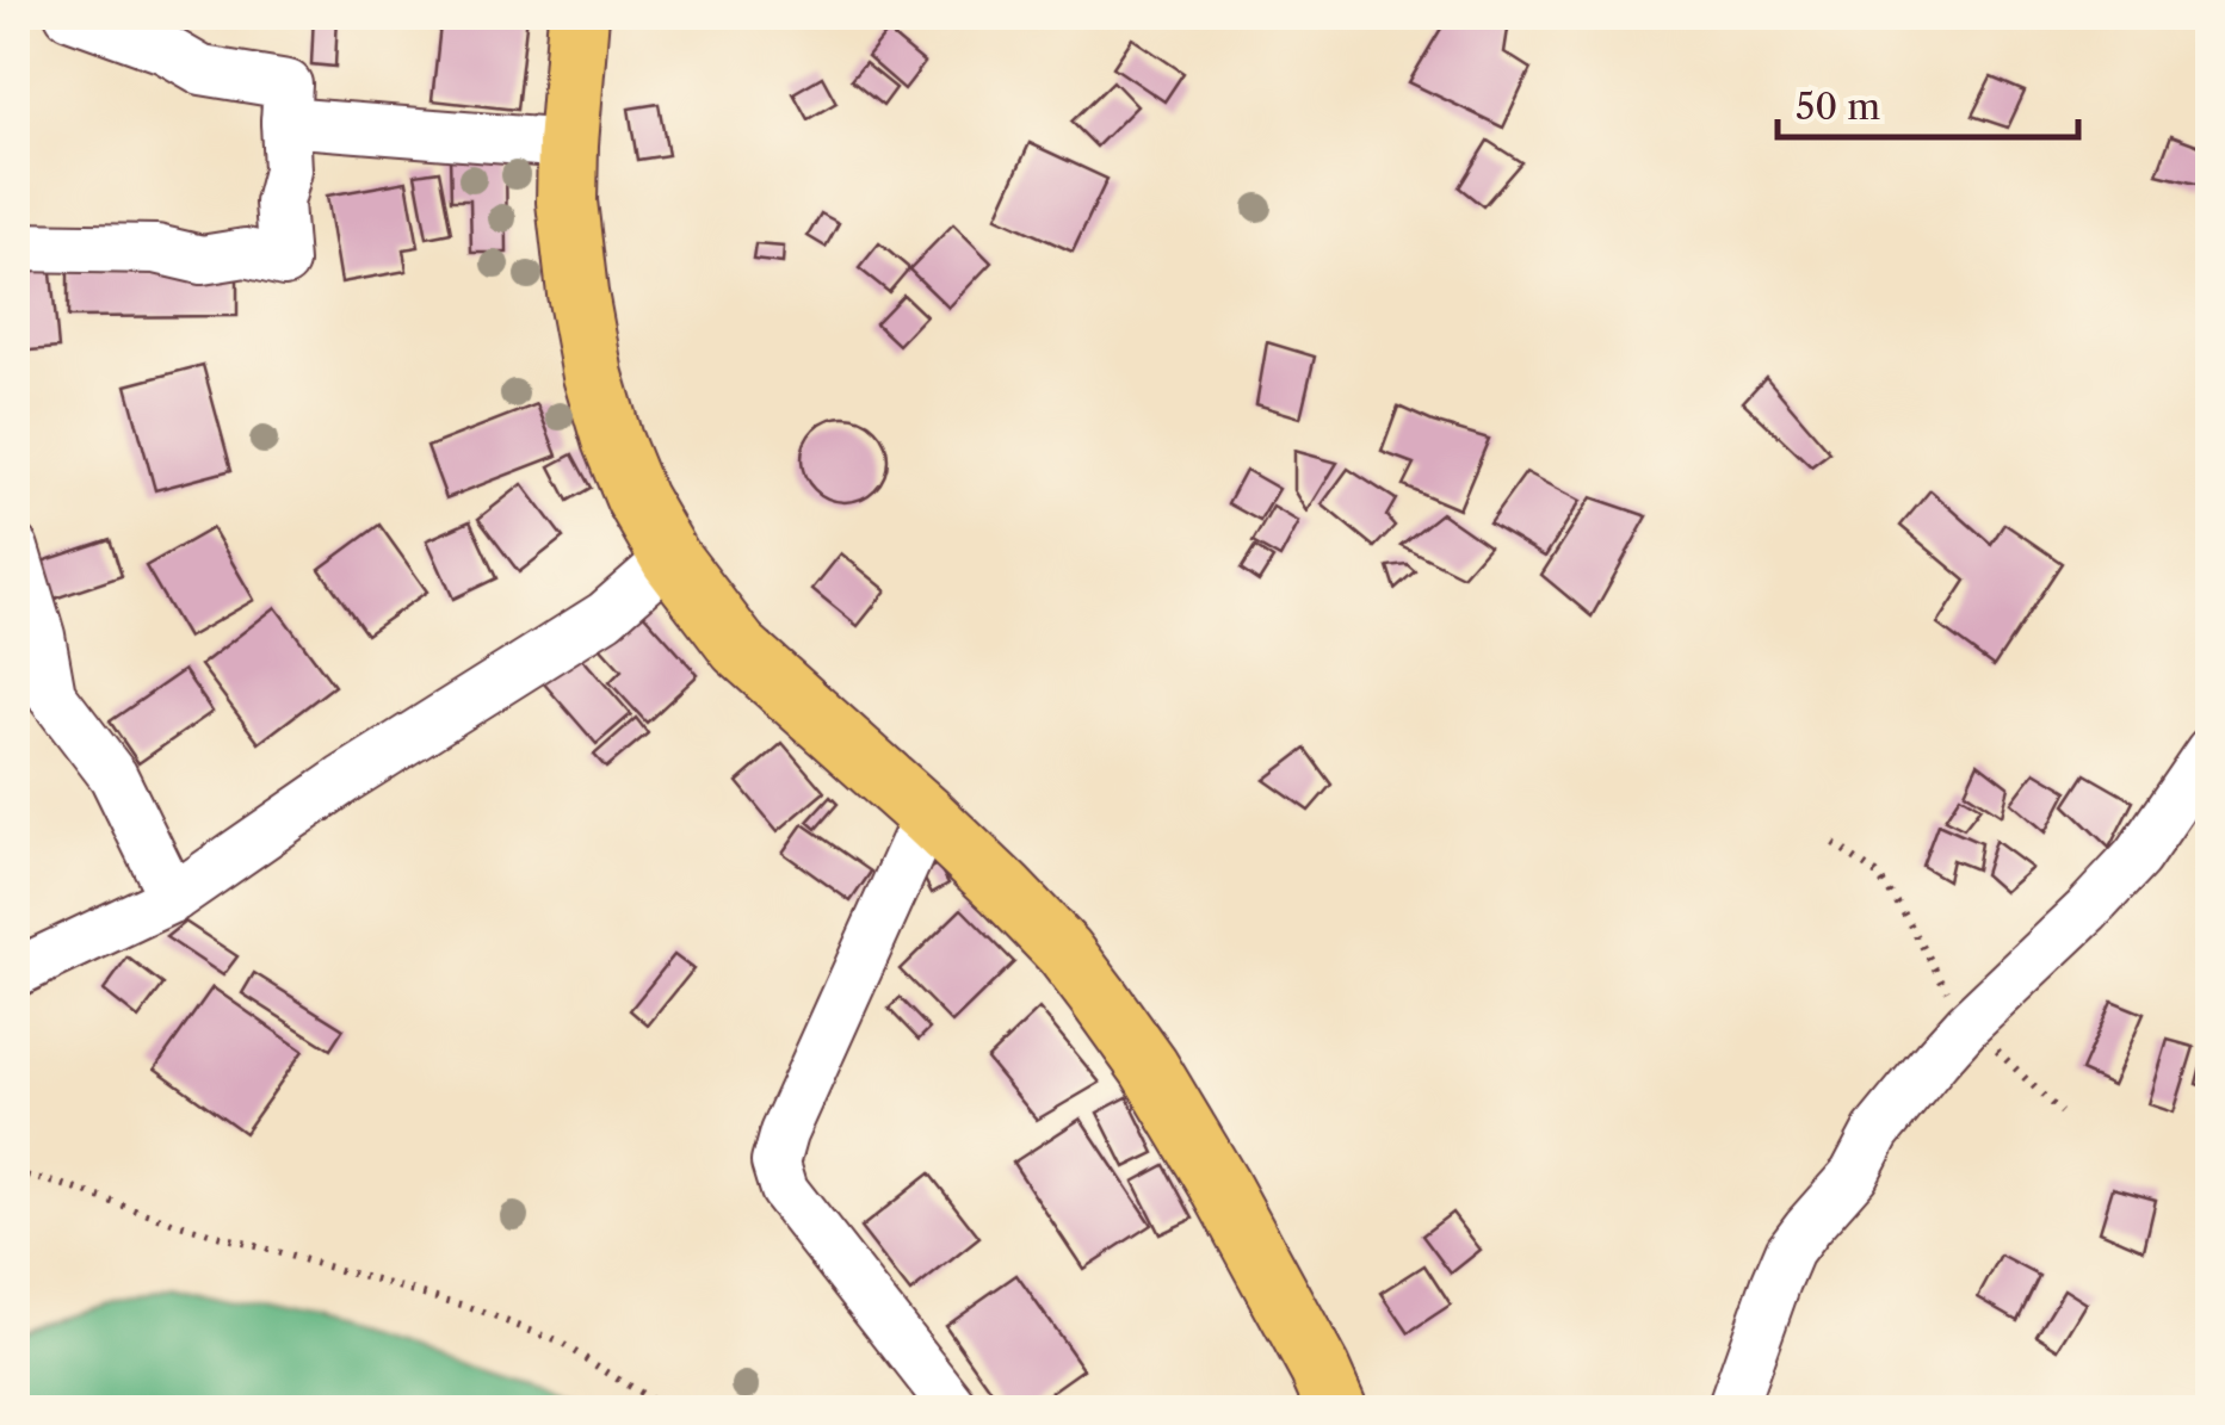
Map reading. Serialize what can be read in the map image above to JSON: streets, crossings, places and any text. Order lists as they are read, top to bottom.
{
  "scale_bar": "50 m"
}
